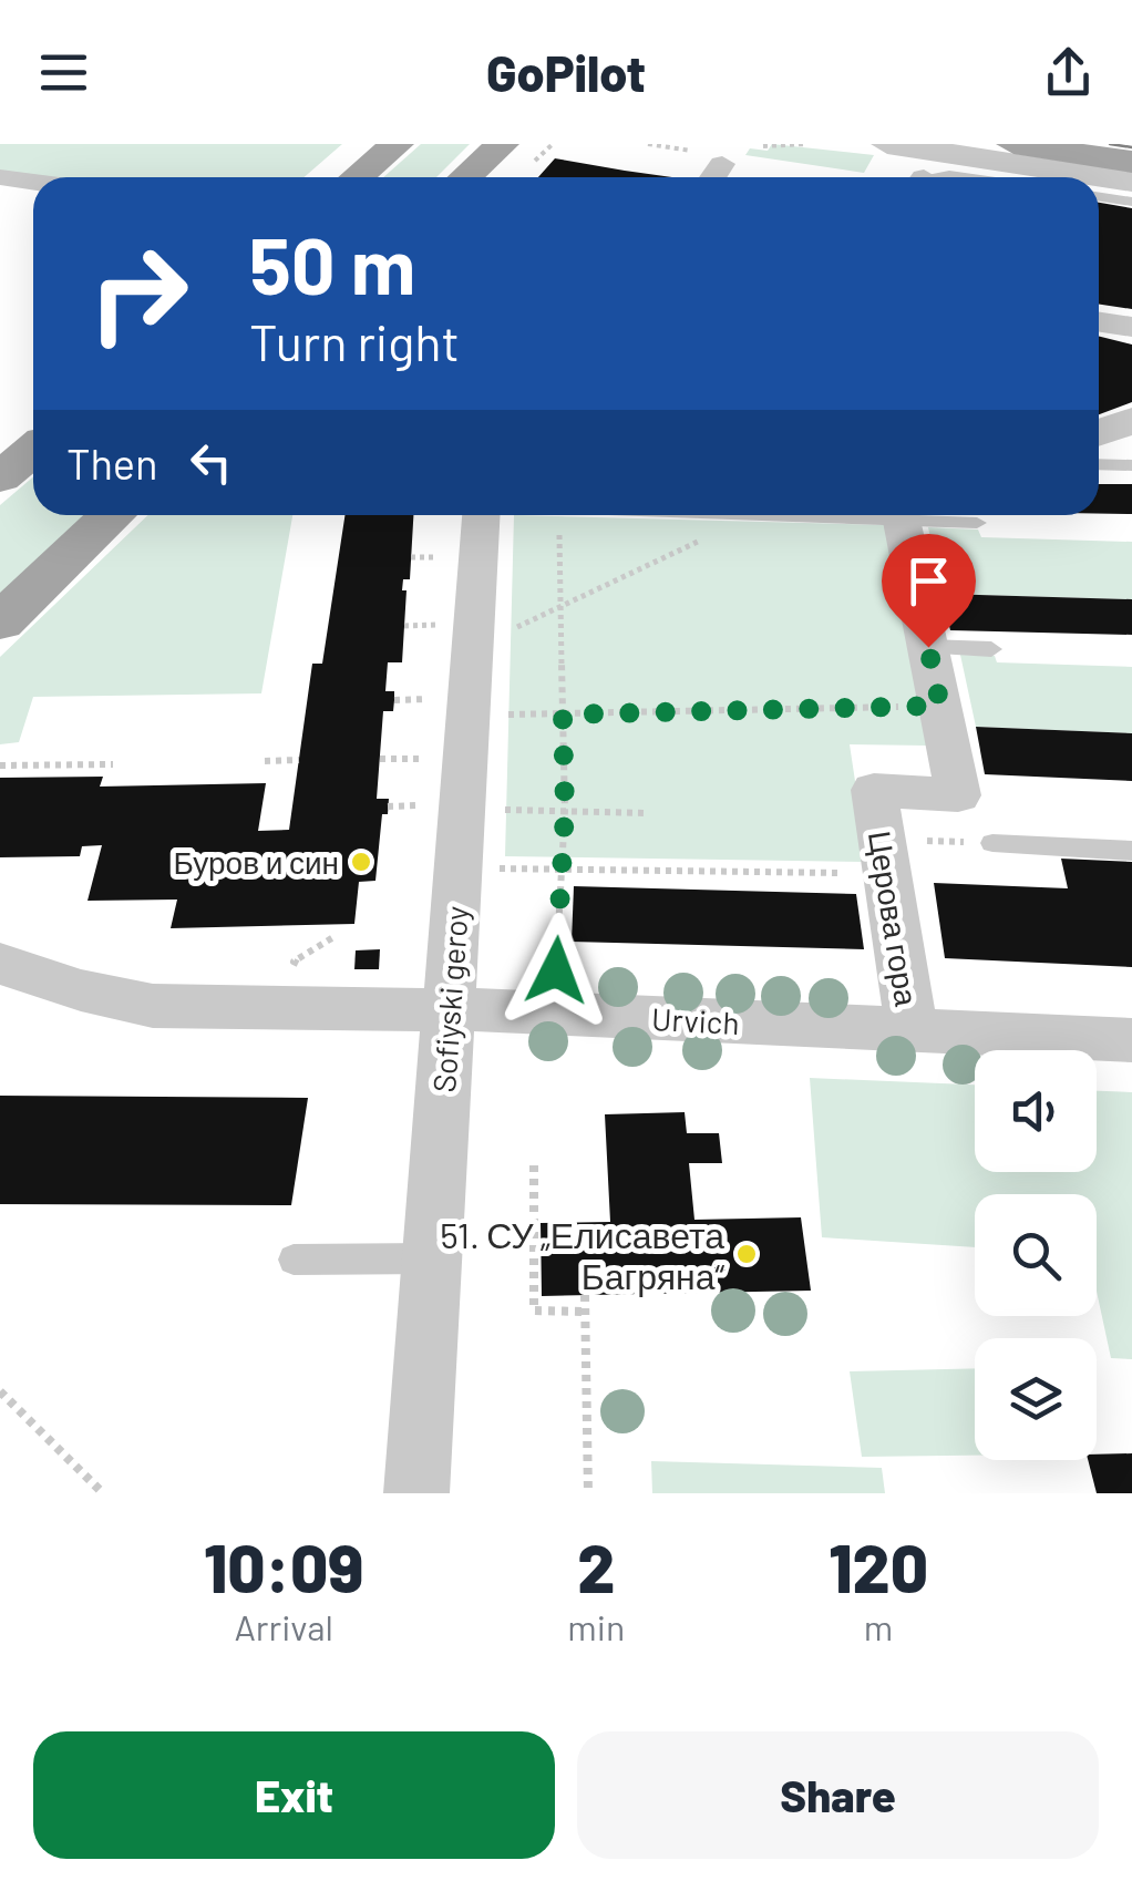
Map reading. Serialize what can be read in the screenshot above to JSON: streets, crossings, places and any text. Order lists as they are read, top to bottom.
{
  "streets": {
    "street": ["Церова гора", "Sofiyski geroy", "Urvich"]
  },
  "crossings": [
    ["Церова гора", "Urvich"],
    ["Sofiyski geroy", "Urvich"]
  ],
  "places": ["Буров и син", "51. СУ „Елисавета Багряна“"],
  "page": {
    "header": "GoPilot",
    "turn": ["50 m", "Turn right"],
    "then": "Then",
    "eta": [
      "10:09",
      "Arrival",
      "2",
      "min",
      "120",
      "m"
    ],
    "buttons": ["Exit", "Share"]
  }
}
